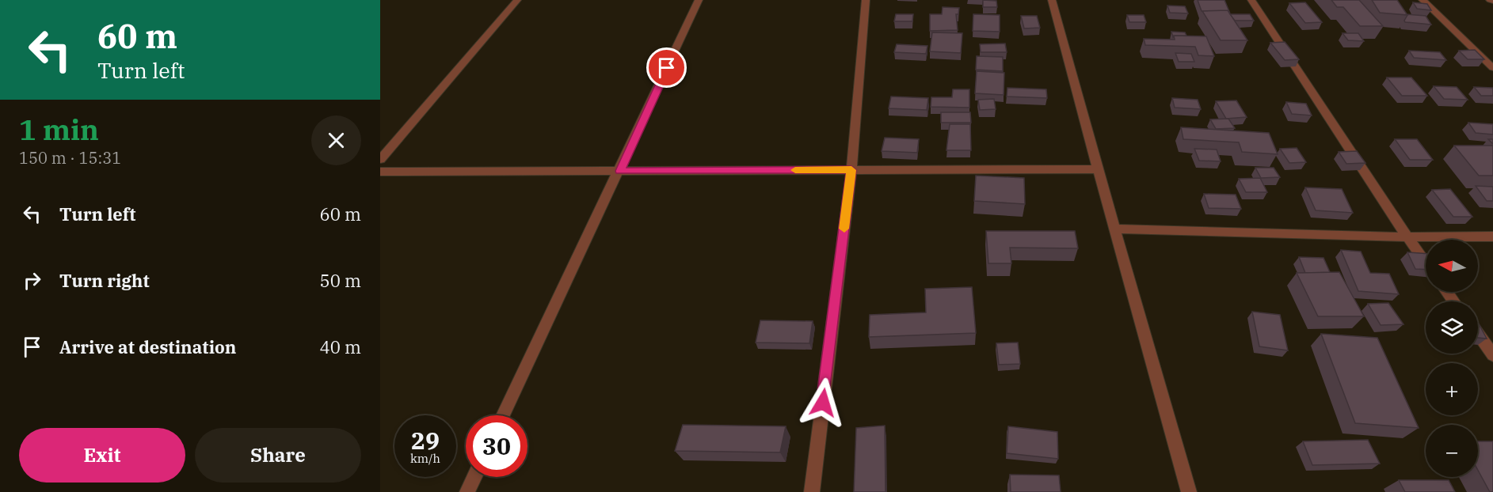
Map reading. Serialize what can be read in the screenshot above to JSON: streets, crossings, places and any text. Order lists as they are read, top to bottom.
{
  "north": "left",
  "page": {
    "turn": ["60 m", "Turn left"],
    "heading": ["1 min", "150 m · 15:31"],
    "list": [
      {
        "name": "Turn left",
        "value": "60 m"
      },
      {
        "name": "Turn right",
        "value": "50 m"
      },
      {
        "name": "Arrive at destination",
        "value": "40 m"
      }
    ],
    "map_buttons": ["+", "−"],
    "speed": "29 km/h",
    "limit": "30",
    "buttons": ["Exit", "Share"]
  }
}
